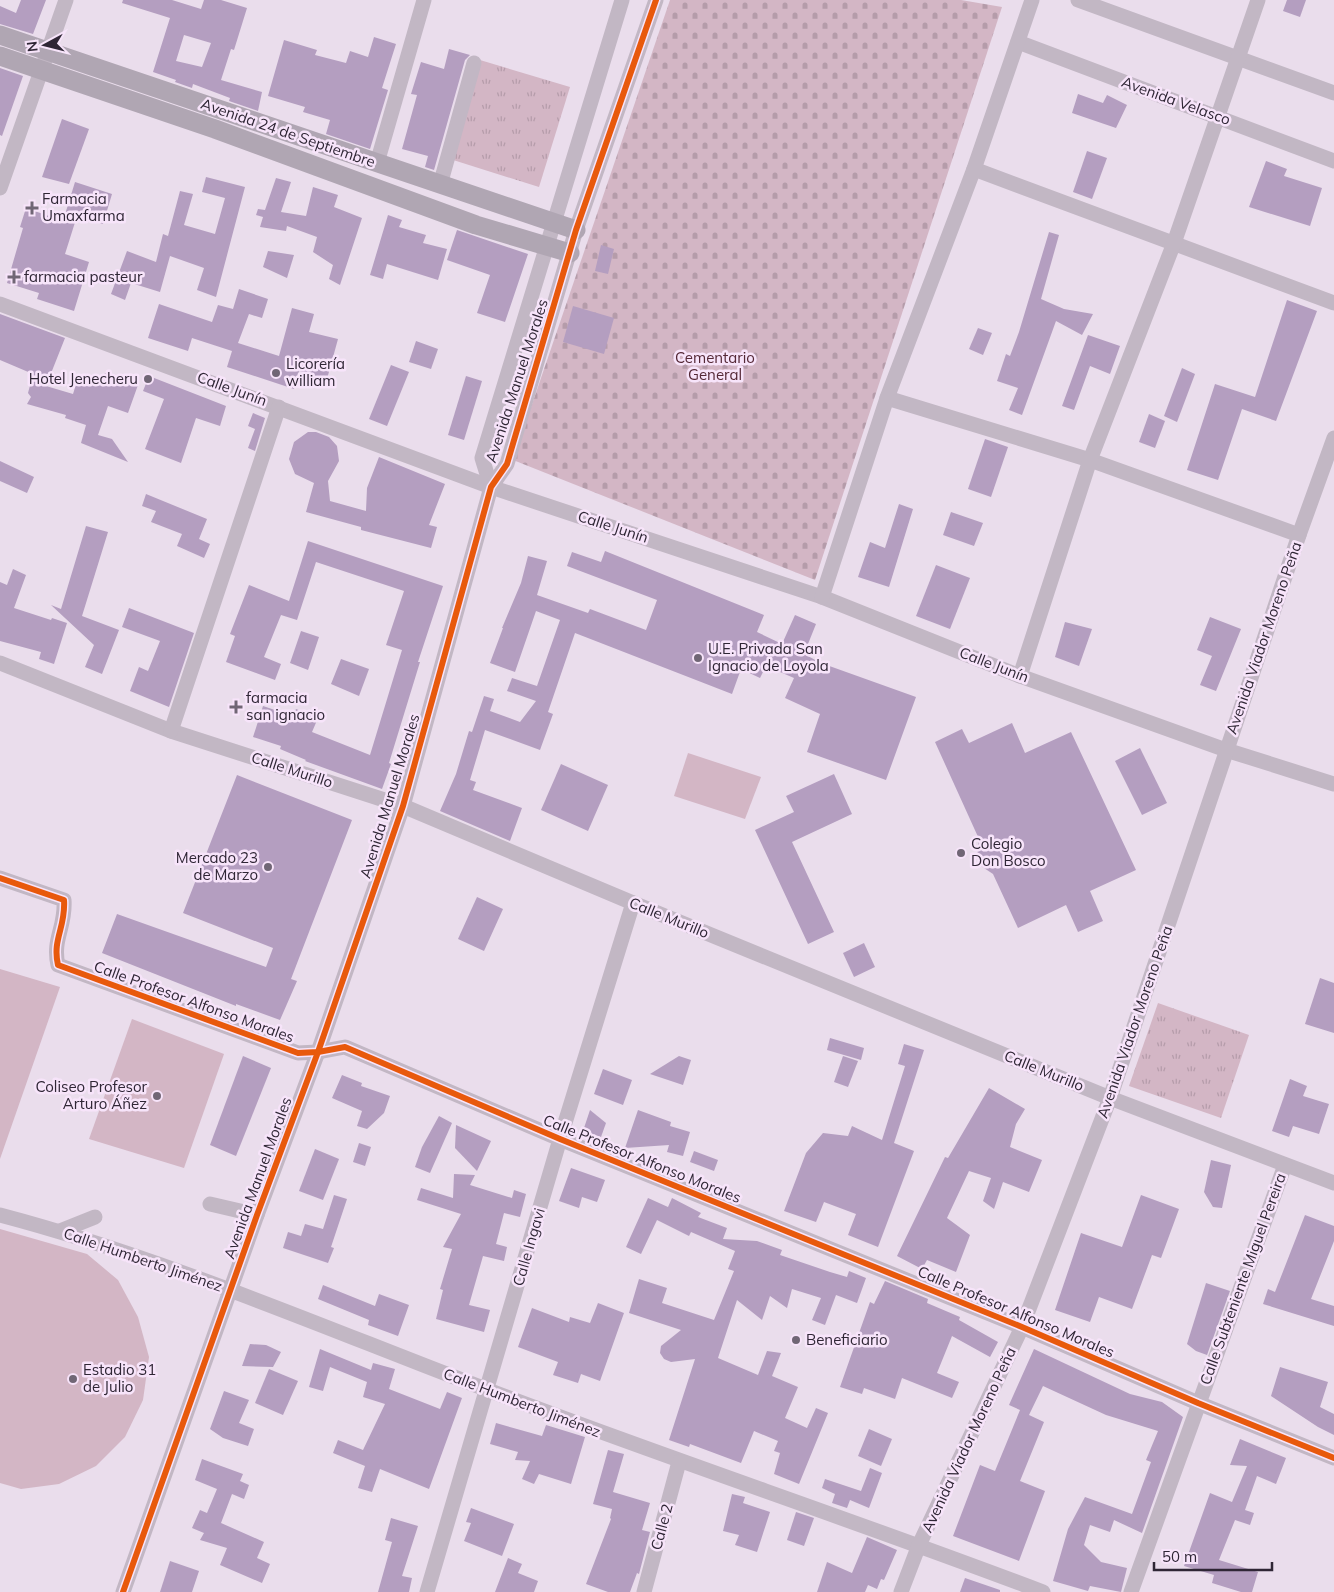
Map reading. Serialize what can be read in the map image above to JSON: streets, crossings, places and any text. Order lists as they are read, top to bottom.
{
  "streets": {
    "main road": ["Avenida 24 de Septiembre"],
    "street": [
      "Avenida Velasco",
      "Avenida Manuel Morales",
      "Calle Junín",
      "Avenida Viador Moreno Peña",
      "Calle Murillo",
      "Calle Profesor Alfonso Morales",
      "Calle Ingavi",
      "Calle Humberto Jiménez",
      "Calle Subteniente Miguel Pereira",
      "Calle 2"
    ]
  },
  "crossings": [
    ["Avenida 24 de Septiembre", "Avenida Manuel Morales"],
    ["Avenida Manuel Morales", "Calle Junín"],
    ["Avenida Manuel Morales", "Calle Murillo"],
    ["Avenida Manuel Morales", "Calle Profesor Alfonso Morales"],
    ["Avenida Manuel Morales", "Calle Humberto Jiménez"],
    ["Calle Junín", "Avenida Viador Moreno Peña"],
    ["Avenida Viador Moreno Peña", "Calle Murillo"],
    ["Avenida Viador Moreno Peña", "Calle Profesor Alfonso Morales"],
    ["Avenida Viador Moreno Peña", "Calle Humberto Jiménez"],
    ["Calle Murillo", "Calle Ingavi"],
    ["Calle Murillo", "Calle Subteniente Miguel Pereira"],
    ["Calle Profesor Alfonso Morales", "Calle Ingavi"],
    ["Calle Profesor Alfonso Morales", "Calle Subteniente Miguel Pereira"],
    ["Calle Ingavi", "Calle Humberto Jiménez"],
    ["Calle Humberto Jiménez", "Calle 2"]
  ],
  "parks": ["Cementario General"],
  "places": {
    "health": ["Farmacia Umaxfarma", "farmacia pasteur", "farmacia san ignacio"],
    "other": [
      "Licorería william",
      "Hotel Jenecheru",
      "U.E. Privada San Ignacio de Loyola",
      "Colegio Don Bosco",
      "Mercado 23 de Marzo",
      "Coliseo Profesor Arturo Áñez",
      "Beneficiario",
      "Estadio 31 de Julio"
    ]
  },
  "scale_bar": "50 m",
  "north": "left"
}
